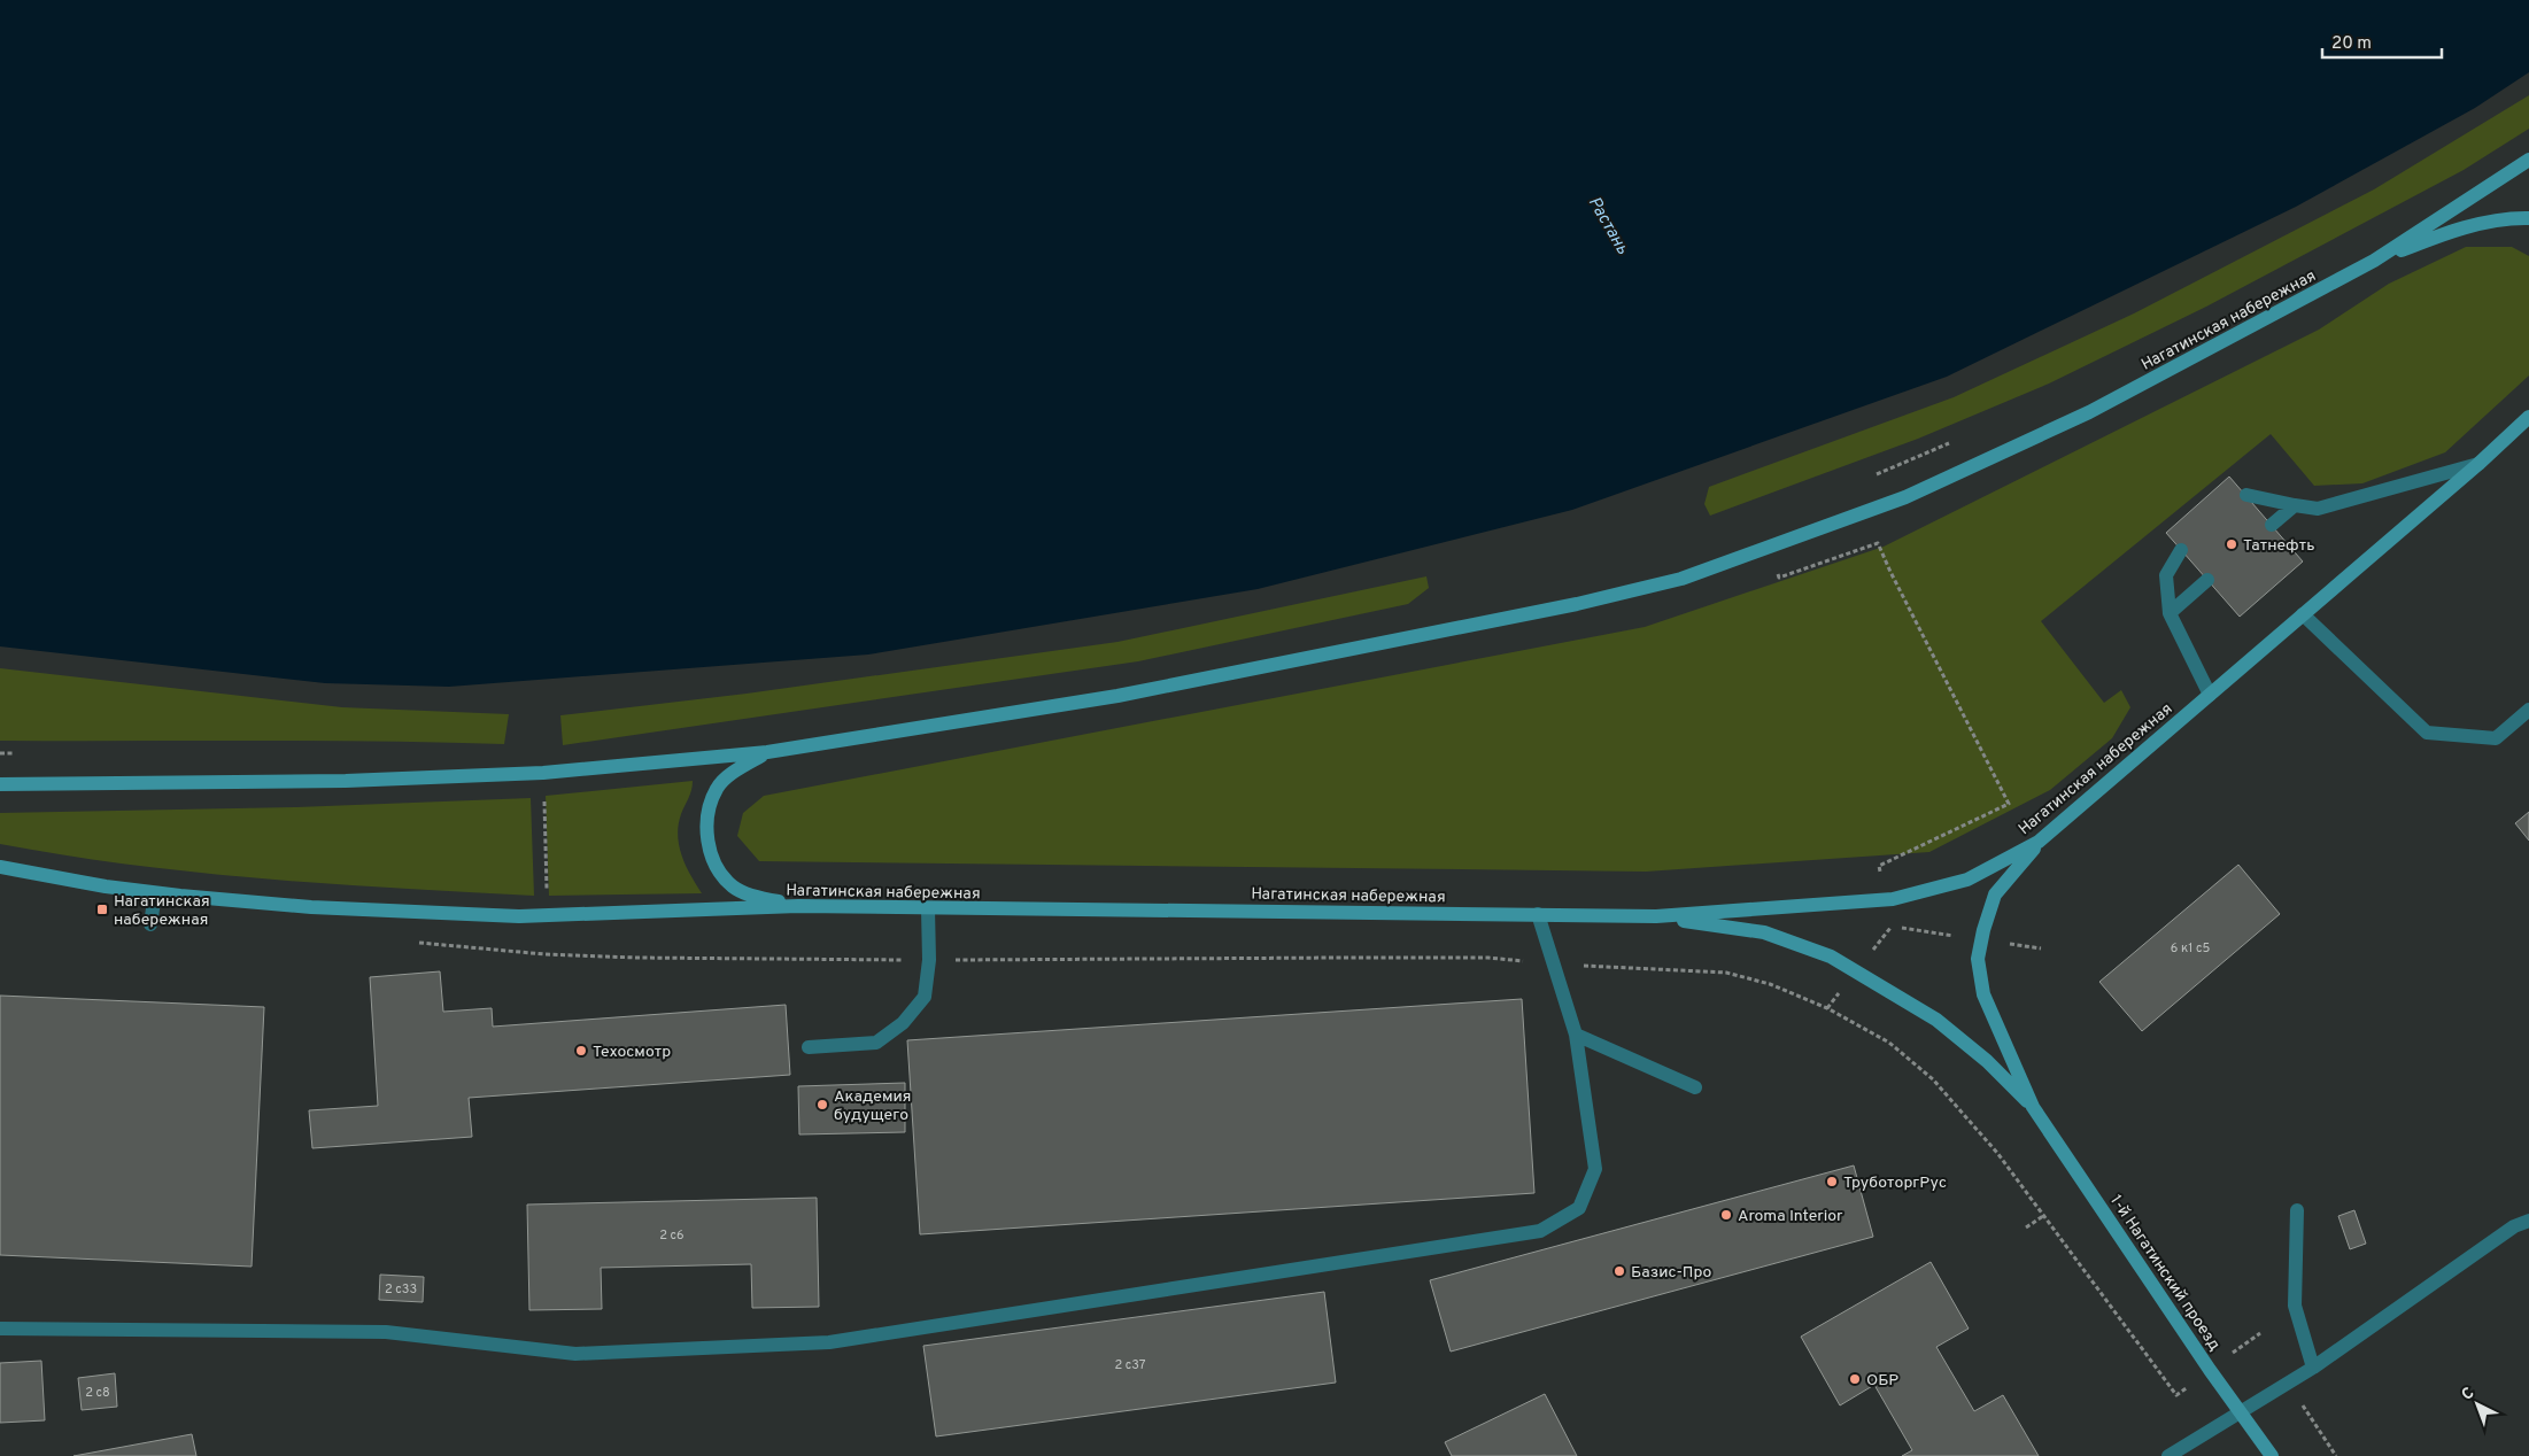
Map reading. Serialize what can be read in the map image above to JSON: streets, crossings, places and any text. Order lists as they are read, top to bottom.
{
  "streets": {
    "main road": ["Нагатинская набережная", "1-й Нагатинский проезд"]
  },
  "water": ["Растань"],
  "places": {
    "other": [
      "Татнефть",
      "Техосмотр",
      "Академия будущего",
      "ТруботоргРус",
      "Aroma Interior",
      "Базис-Про",
      "ОБР"
    ],
    "transit": ["Нагатинская набережная"]
  },
  "house_numbers": [
    "6 к1 с5",
    "2 с6",
    "2 с33",
    "2 с37",
    "2 с8"
  ],
  "scale_bar": "20 m",
  "north": "top left"
}
